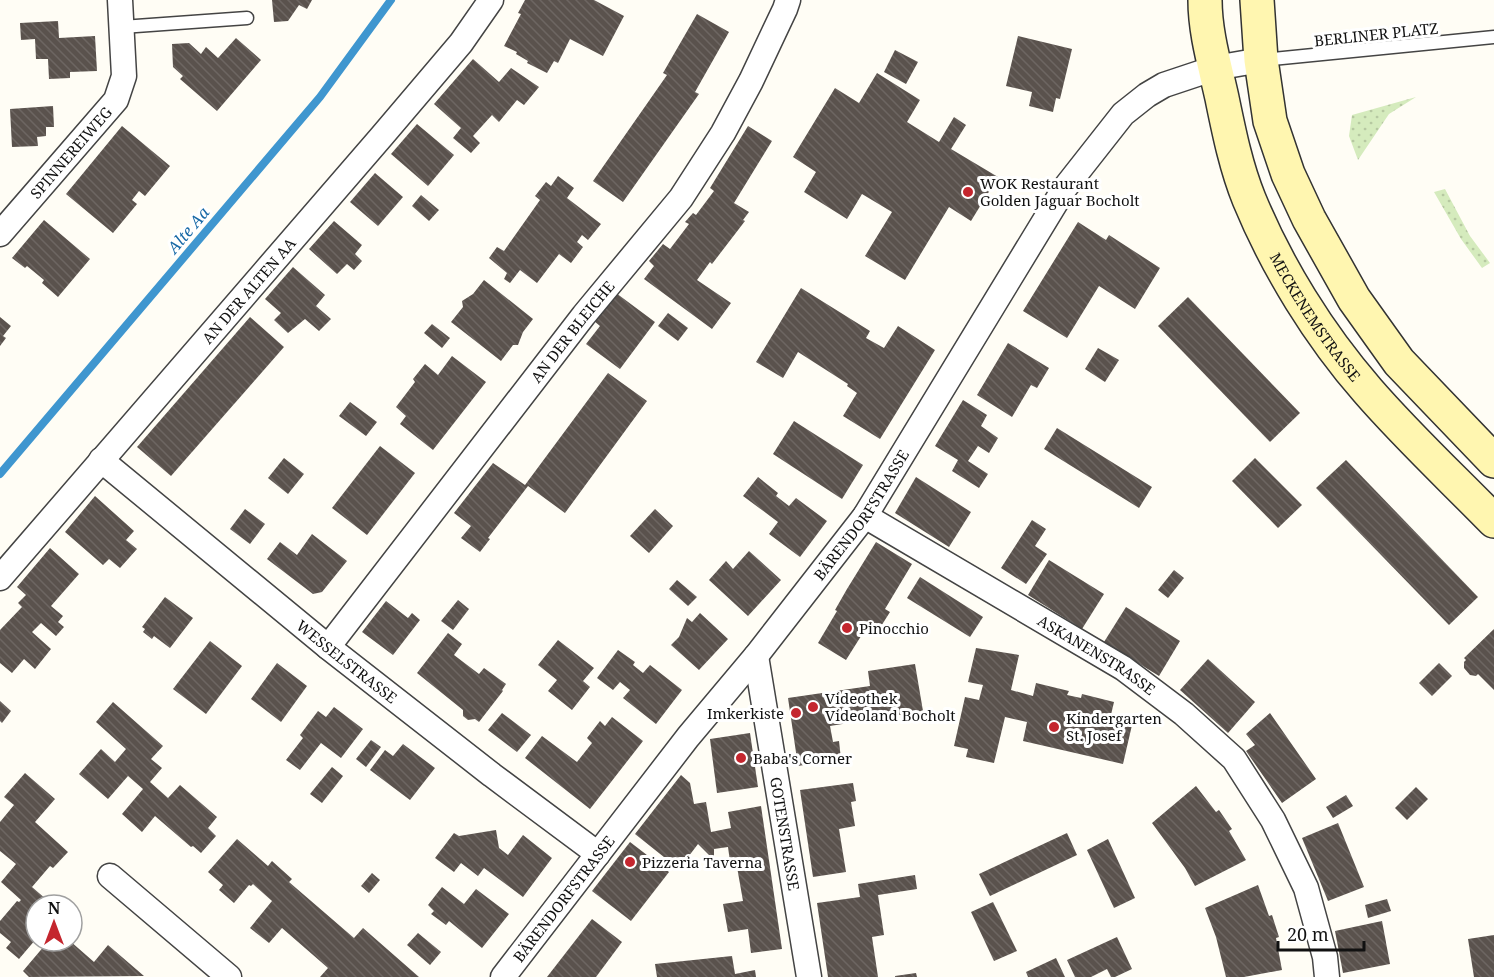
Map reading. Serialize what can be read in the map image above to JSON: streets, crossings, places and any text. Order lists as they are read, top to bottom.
{
  "streets": {
    "main road": ["MECKENEMSTRASSE"],
    "street": [
      "SPINNEREIWEG",
      "AN DER ALTEN AA",
      "AN DER BLEICHE",
      "BÄRENDORFSTRASSE",
      "ASKANENSTRASSE",
      "WESSELSTRASSE",
      "GOTENSTRASSE"
    ],
    "lane": ["BERLINER PLATZ"]
  },
  "crossings": [
    ["AN DER ALTEN AA", "WESSELSTRASSE"],
    ["MECKENEMSTRASSE", "BÄRENDORFSTRASSE"],
    ["AN DER BLEICHE", "WESSELSTRASSE"],
    ["BÄRENDORFSTRASSE", "ASKANENSTRASSE"],
    ["BÄRENDORFSTRASSE", "WESSELSTRASSE"],
    ["BÄRENDORFSTRASSE", "GOTENSTRASSE"]
  ],
  "water": ["Alte Aa"],
  "places": [
    "WOK Restaurant Golden Jaguar Bocholt",
    "Pinocchio",
    "Videothek Videoland Bocholt",
    "Imkerkiste",
    "Kindergarten St. Josef",
    "Baba's Corner",
    "Pizzeria Taverna"
  ],
  "scale_bar": "20 m",
  "north": "top"
}
